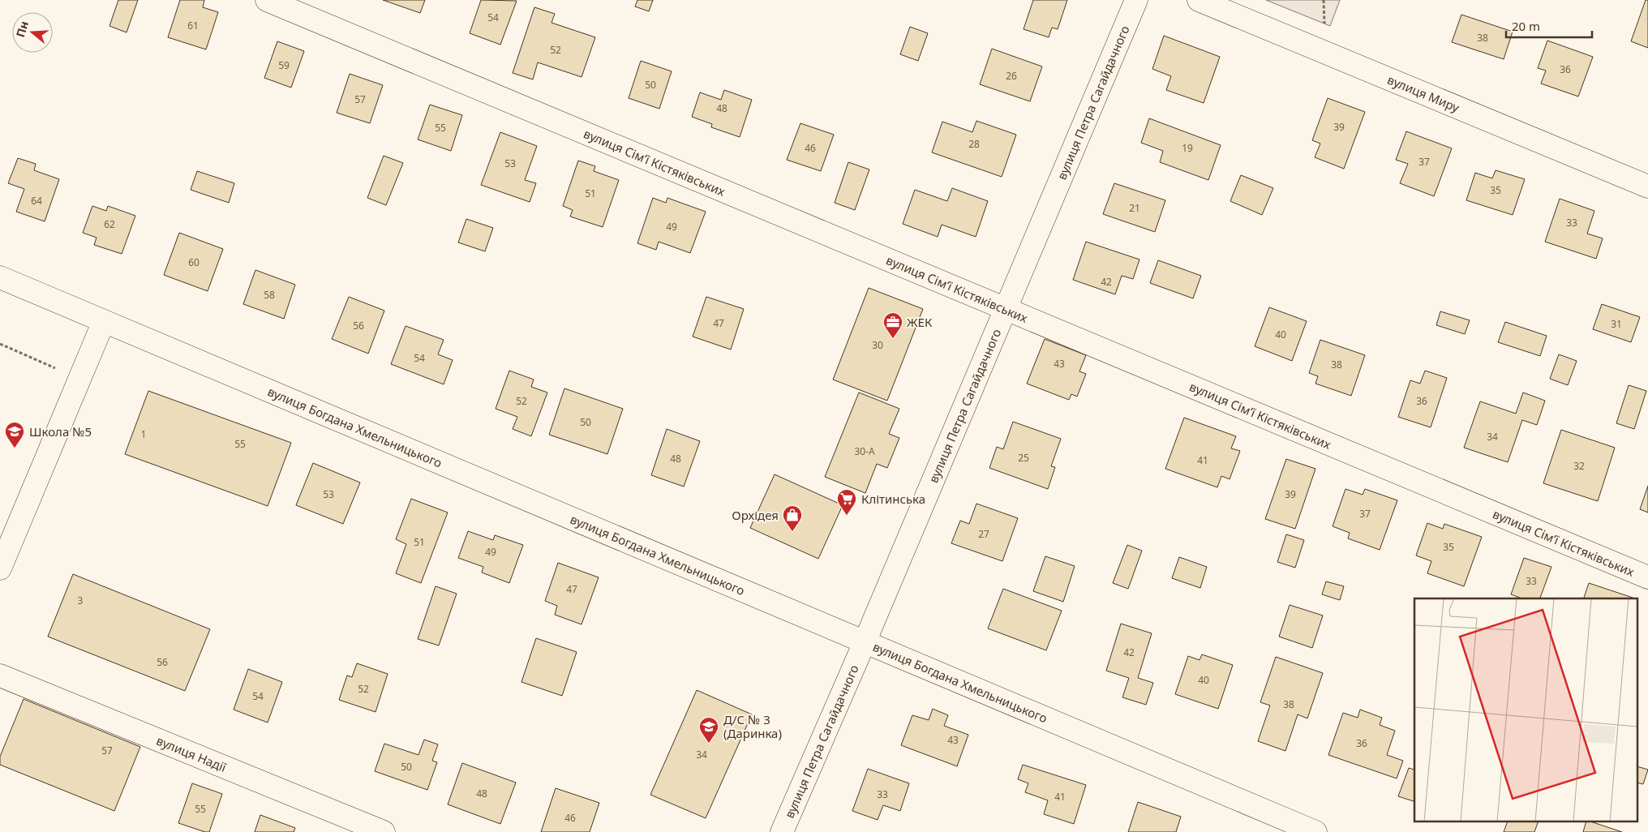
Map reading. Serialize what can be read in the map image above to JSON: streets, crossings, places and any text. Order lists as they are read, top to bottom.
{
  "streets": {
    "street": [
      "вулиця Миру",
      "вулиця Петра Сагайдачного",
      "вулиця Сімʼї Кістяківських",
      "вулиця Богдана Хмельницького",
      "вулиця Надії"
    ]
  },
  "crossings": [
    ["вулиця Петра Сагайдачного", "вулиця Сімʼї Кістяківських"],
    ["вулиця Петра Сагайдачного", "вулиця Богдана Хмельницького"]
  ],
  "places": {
    "office": ["ЖЕК"],
    "school or university": ["Школа №5", "Д/С № 3 (Даринка)"],
    "supermarket": ["Клітинська"],
    "shop": ["Орхідея"]
  },
  "house_numbers": [
    "54",
    "61",
    "38",
    "52",
    "59",
    "36",
    "26",
    "50",
    "57",
    "48",
    "39",
    "55",
    "28",
    "46",
    "19",
    "37",
    "53",
    "35",
    "51",
    "64",
    "21",
    "33",
    "62",
    "49",
    "60",
    "42",
    "58",
    "47",
    "31",
    "56",
    "40",
    "30",
    "54",
    "43",
    "38",
    "52",
    "36",
    "50",
    "1",
    "34",
    "55",
    "30-А",
    "25",
    "48",
    "41",
    "32",
    "53",
    "39",
    "37",
    "27",
    "51",
    "35",
    "49",
    "33",
    "47",
    "3",
    "42",
    "56",
    "40",
    "52",
    "54",
    "38",
    "43",
    "36",
    "57",
    "34",
    "50",
    "48",
    "33",
    "41",
    "55",
    "46"
  ],
  "scale_bar": "20 m",
  "north": "left"
}
